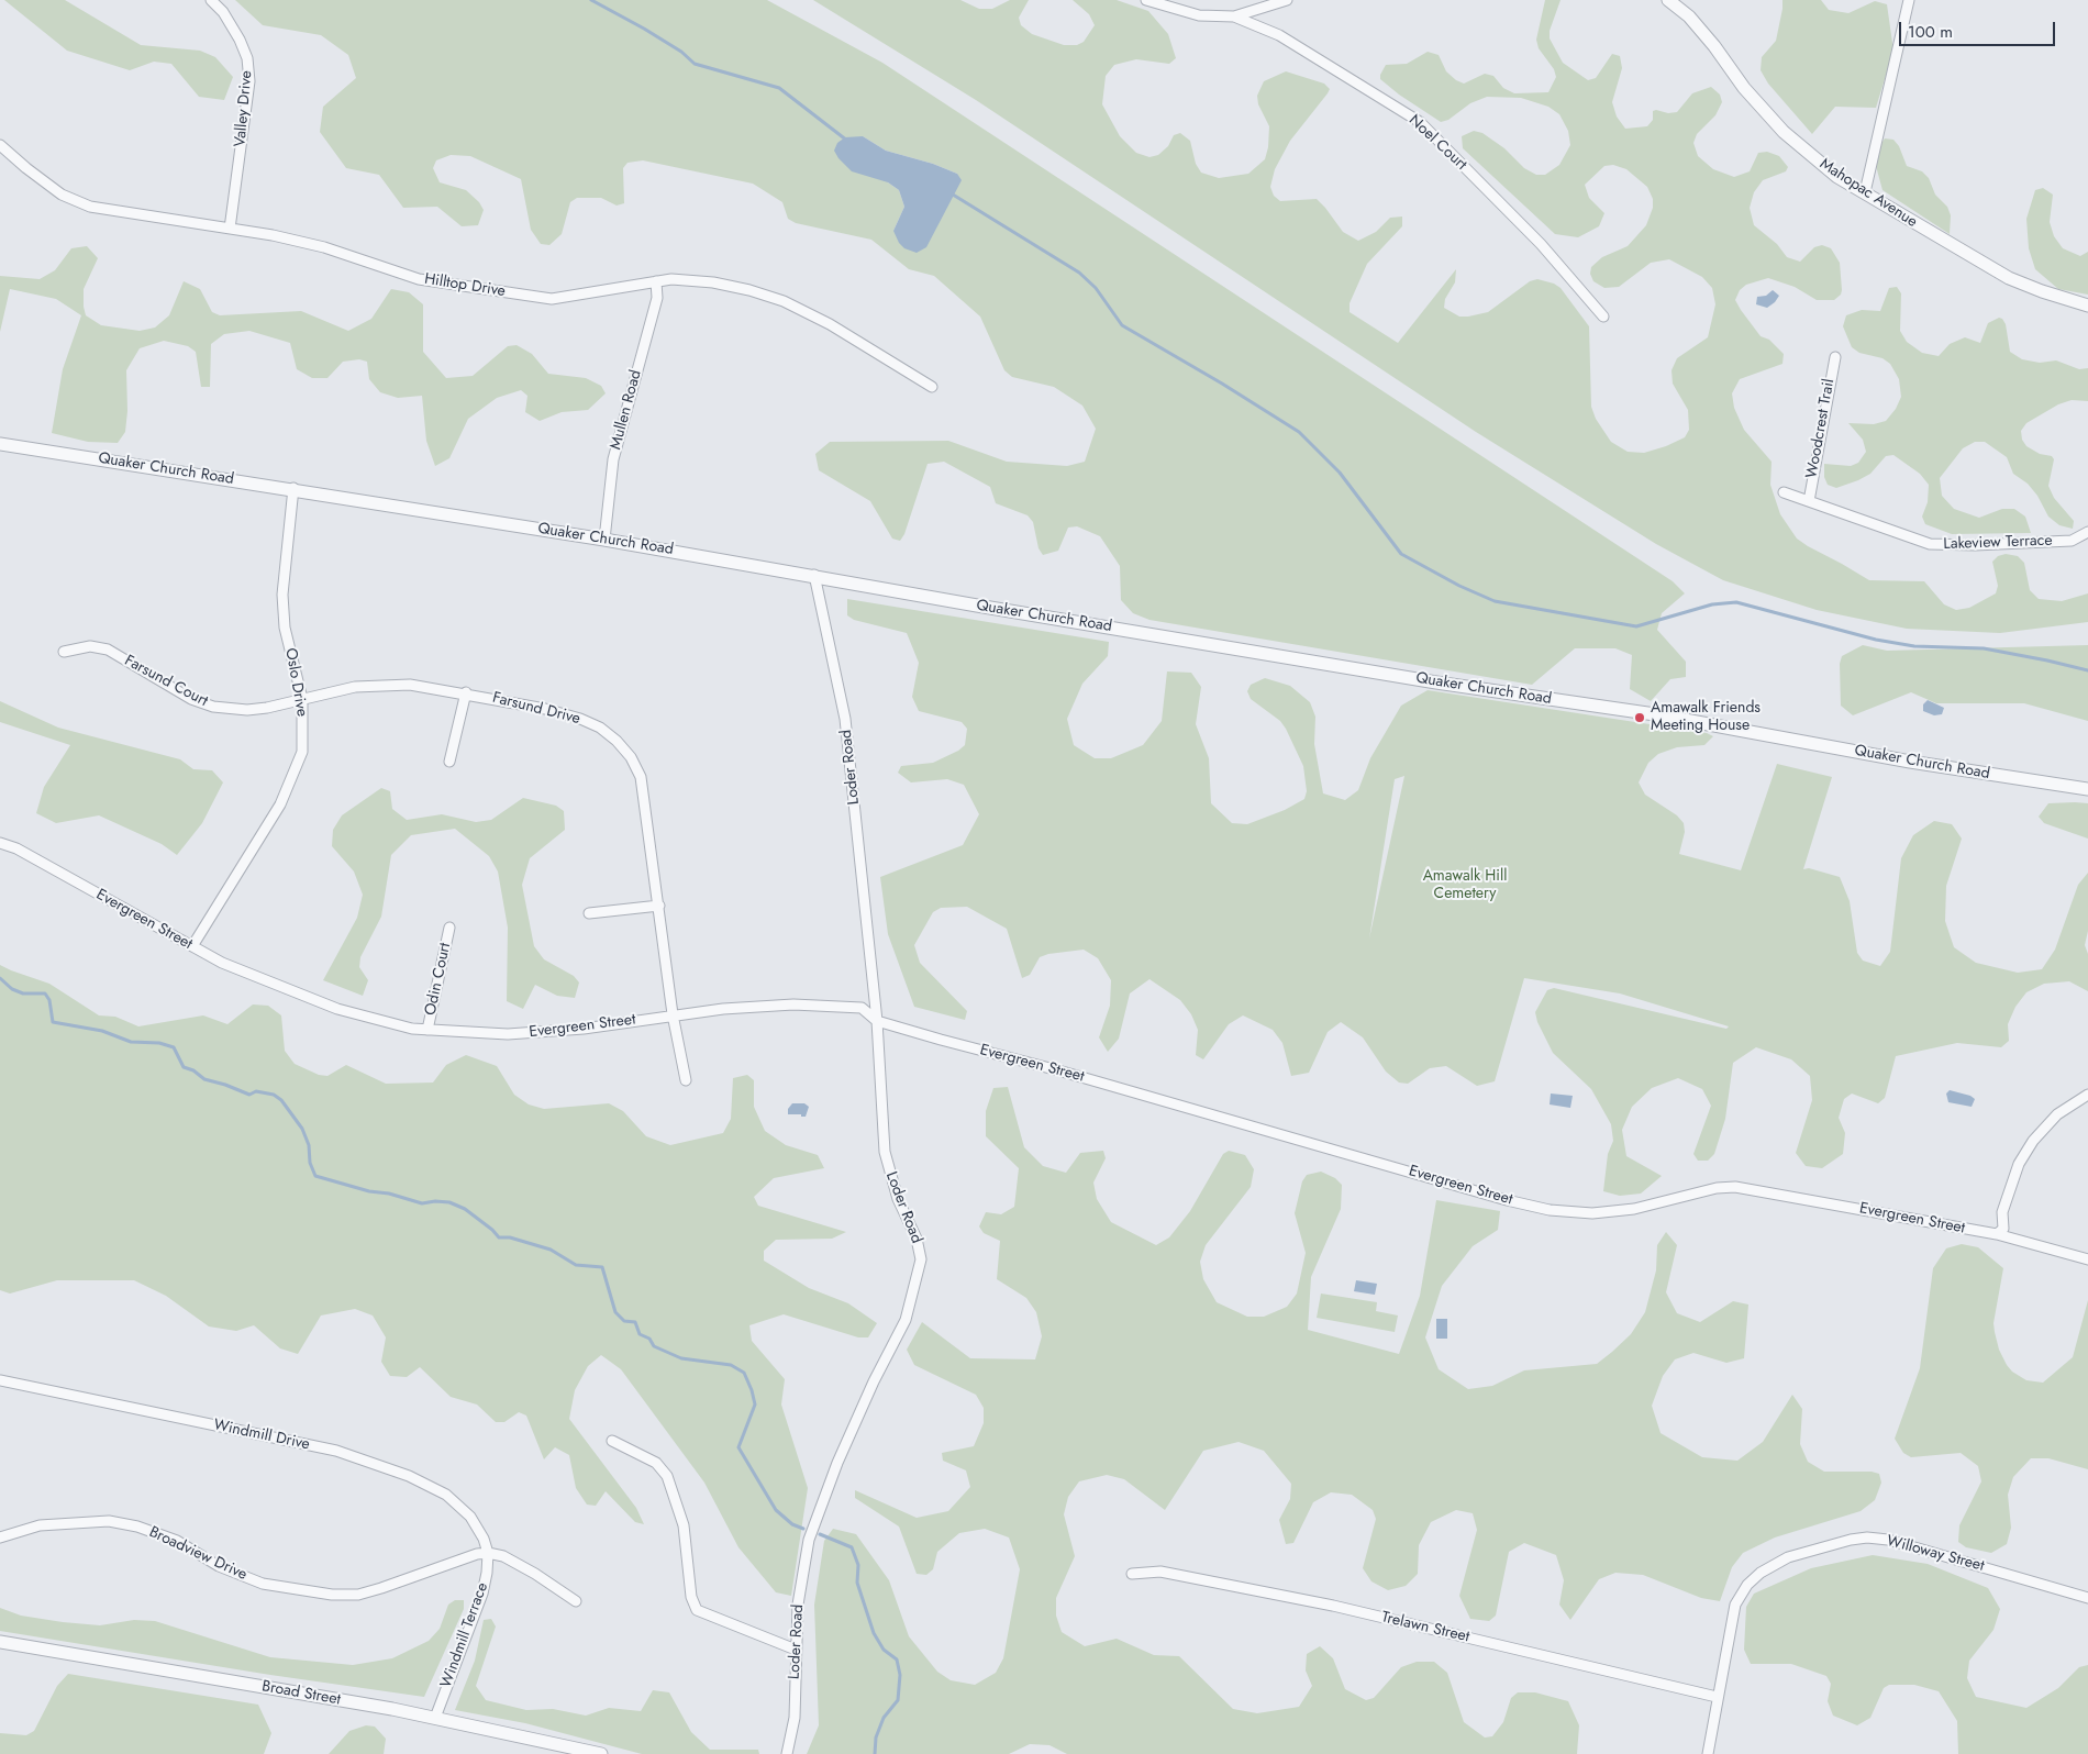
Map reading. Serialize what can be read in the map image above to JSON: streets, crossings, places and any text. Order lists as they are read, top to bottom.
{
  "streets": {
    "street": [
      "Valley Drive",
      "Noel Court",
      "Mahopac Avenue",
      "Hilltop Drive",
      "Mullen Road",
      "Woodcrest Trail",
      "Quaker Church Road",
      "Lakeview Terrace",
      "Farsund Court",
      "Oslo Drive",
      "Farsund Drive",
      "Loder Road",
      "Evergreen Street",
      "Odin Court",
      "Windmill Drive",
      "Broadview Drive",
      "Willoway Street",
      "Trelawn Street",
      "Windmill Terrace",
      "Broad Street"
    ]
  },
  "crossings": [
    ["Valley Drive", "Hilltop Drive"],
    ["Hilltop Drive", "Mullen Road"],
    ["Mullen Road", "Quaker Church Road"],
    ["Woodcrest Trail", "Lakeview Terrace"],
    ["Quaker Church Road", "Oslo Drive"],
    ["Quaker Church Road", "Loder Road"],
    ["Farsund Court", "Oslo Drive"],
    ["Farsund Court", "Farsund Drive"],
    ["Oslo Drive", "Farsund Drive"],
    ["Oslo Drive", "Evergreen Street"],
    ["Farsund Drive", "Evergreen Street"],
    ["Loder Road", "Evergreen Street"],
    ["Evergreen Street", "Odin Court"],
    ["Windmill Drive", "Broadview Drive"],
    ["Windmill Drive", "Windmill Terrace"],
    ["Broadview Drive", "Windmill Terrace"],
    ["Willoway Street", "Trelawn Street"],
    ["Windmill Terrace", "Broad Street"]
  ],
  "parks": ["Amawalk Hill Cemetery"],
  "places": ["Amawalk Friends Meeting House"],
  "scale_bar": "100 m"
}
